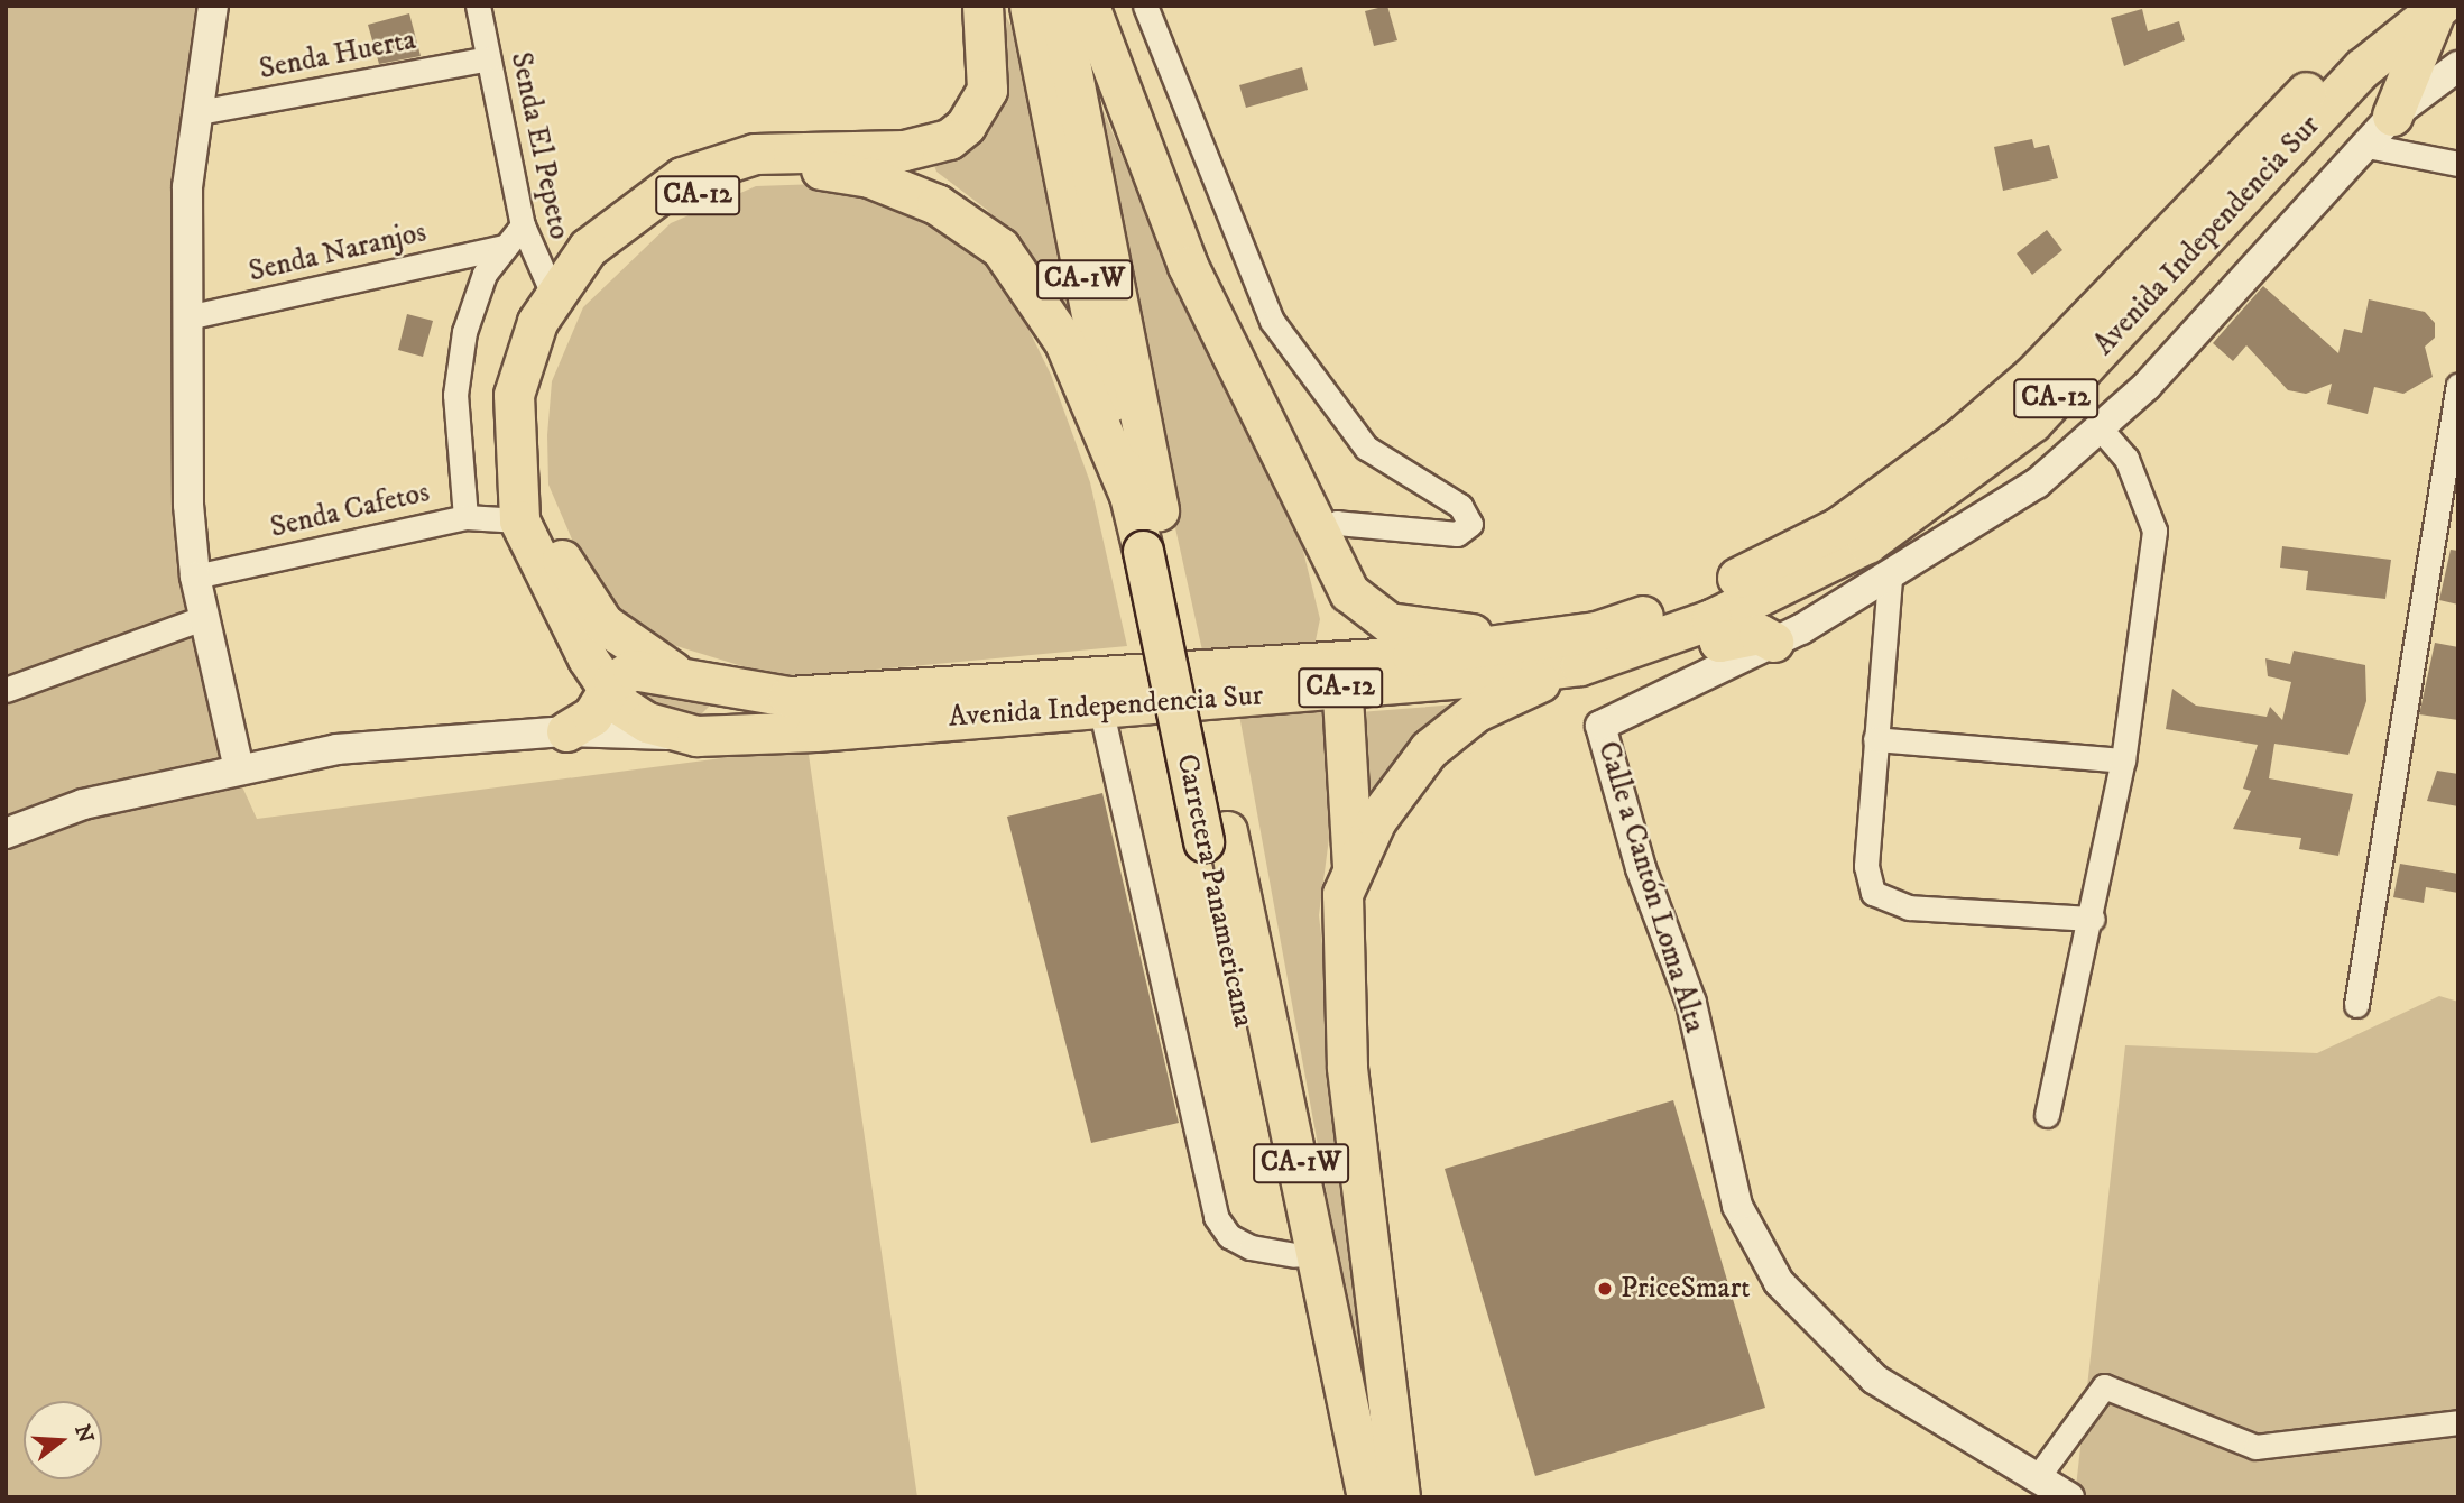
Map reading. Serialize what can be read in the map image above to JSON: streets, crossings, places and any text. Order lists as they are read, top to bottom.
{
  "streets": {
    "highway": [
      "CA-12",
      "Avenida Independencia Sur",
      "CA-1W",
      "Carretera Panamericana"
    ],
    "street": [
      "Senda Huerta",
      "Senda El Pepeto",
      "Senda Naranjos",
      "Senda Cafetos",
      "Calle a Cantón Loma Alta"
    ]
  },
  "crossings": [
    ["Senda Huerta", "Senda El Pepeto"],
    ["Senda El Pepeto", "CA-12"],
    ["CA-12", "Avenida Independencia Sur"],
    ["CA-12", "Senda Cafetos"],
    ["CA-12", "Carretera Panamericana"]
  ],
  "places": ["PriceSmart"],
  "north": "right"
}
